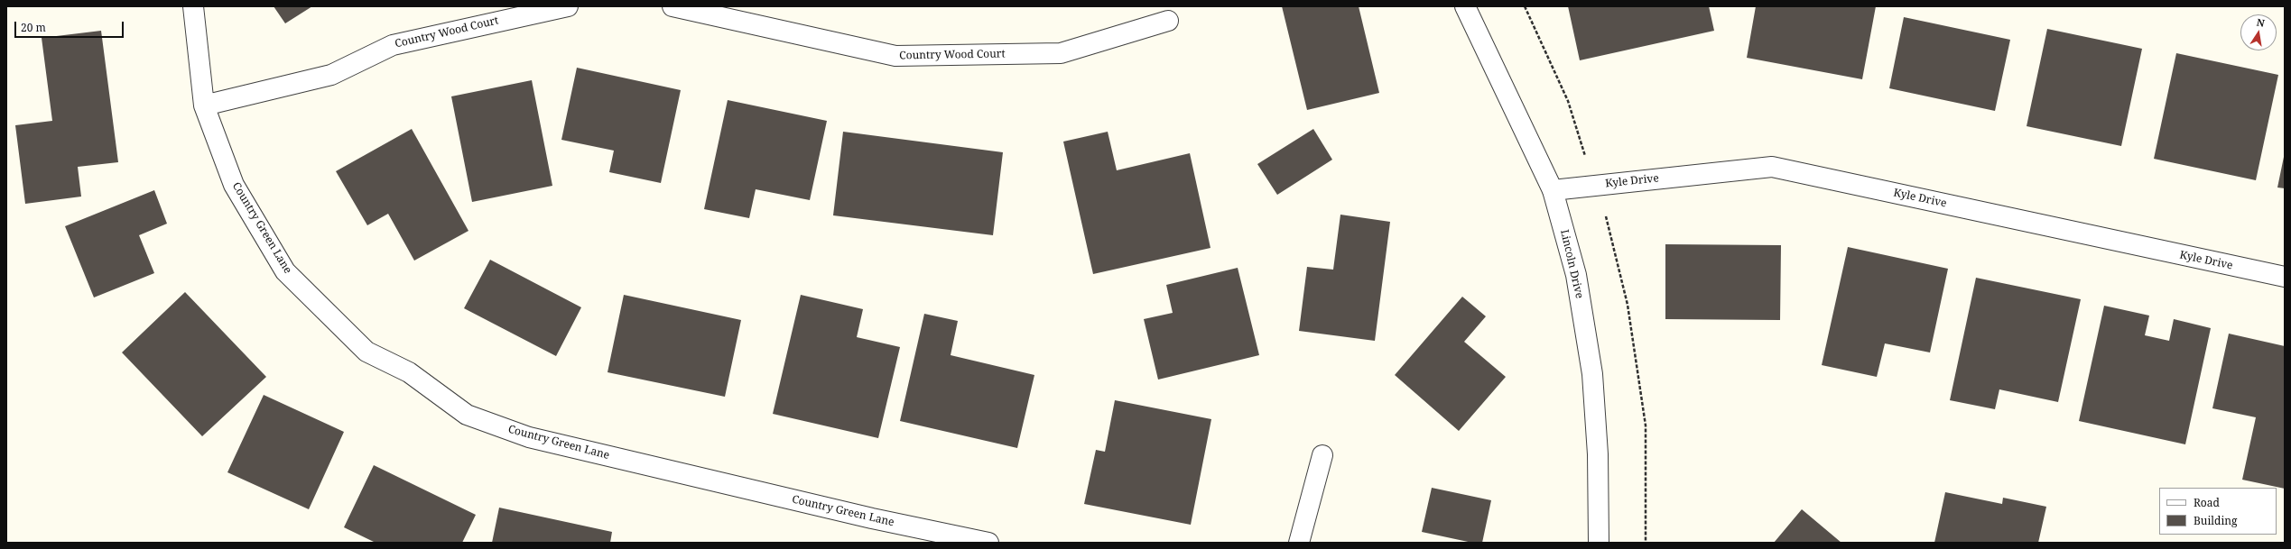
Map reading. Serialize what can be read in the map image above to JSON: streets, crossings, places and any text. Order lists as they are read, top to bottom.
{
  "streets": {
    "street": [
      "Country Wood Court",
      "Kyle Drive",
      "Country Green Lane",
      "Lincoln Drive"
    ]
  },
  "crossings": [
    ["Country Wood Court", "Country Green Lane"],
    ["Kyle Drive", "Lincoln Drive"]
  ],
  "legend": ["Road", "Building"],
  "scale_bar": "20 m",
  "north": "top"
}
